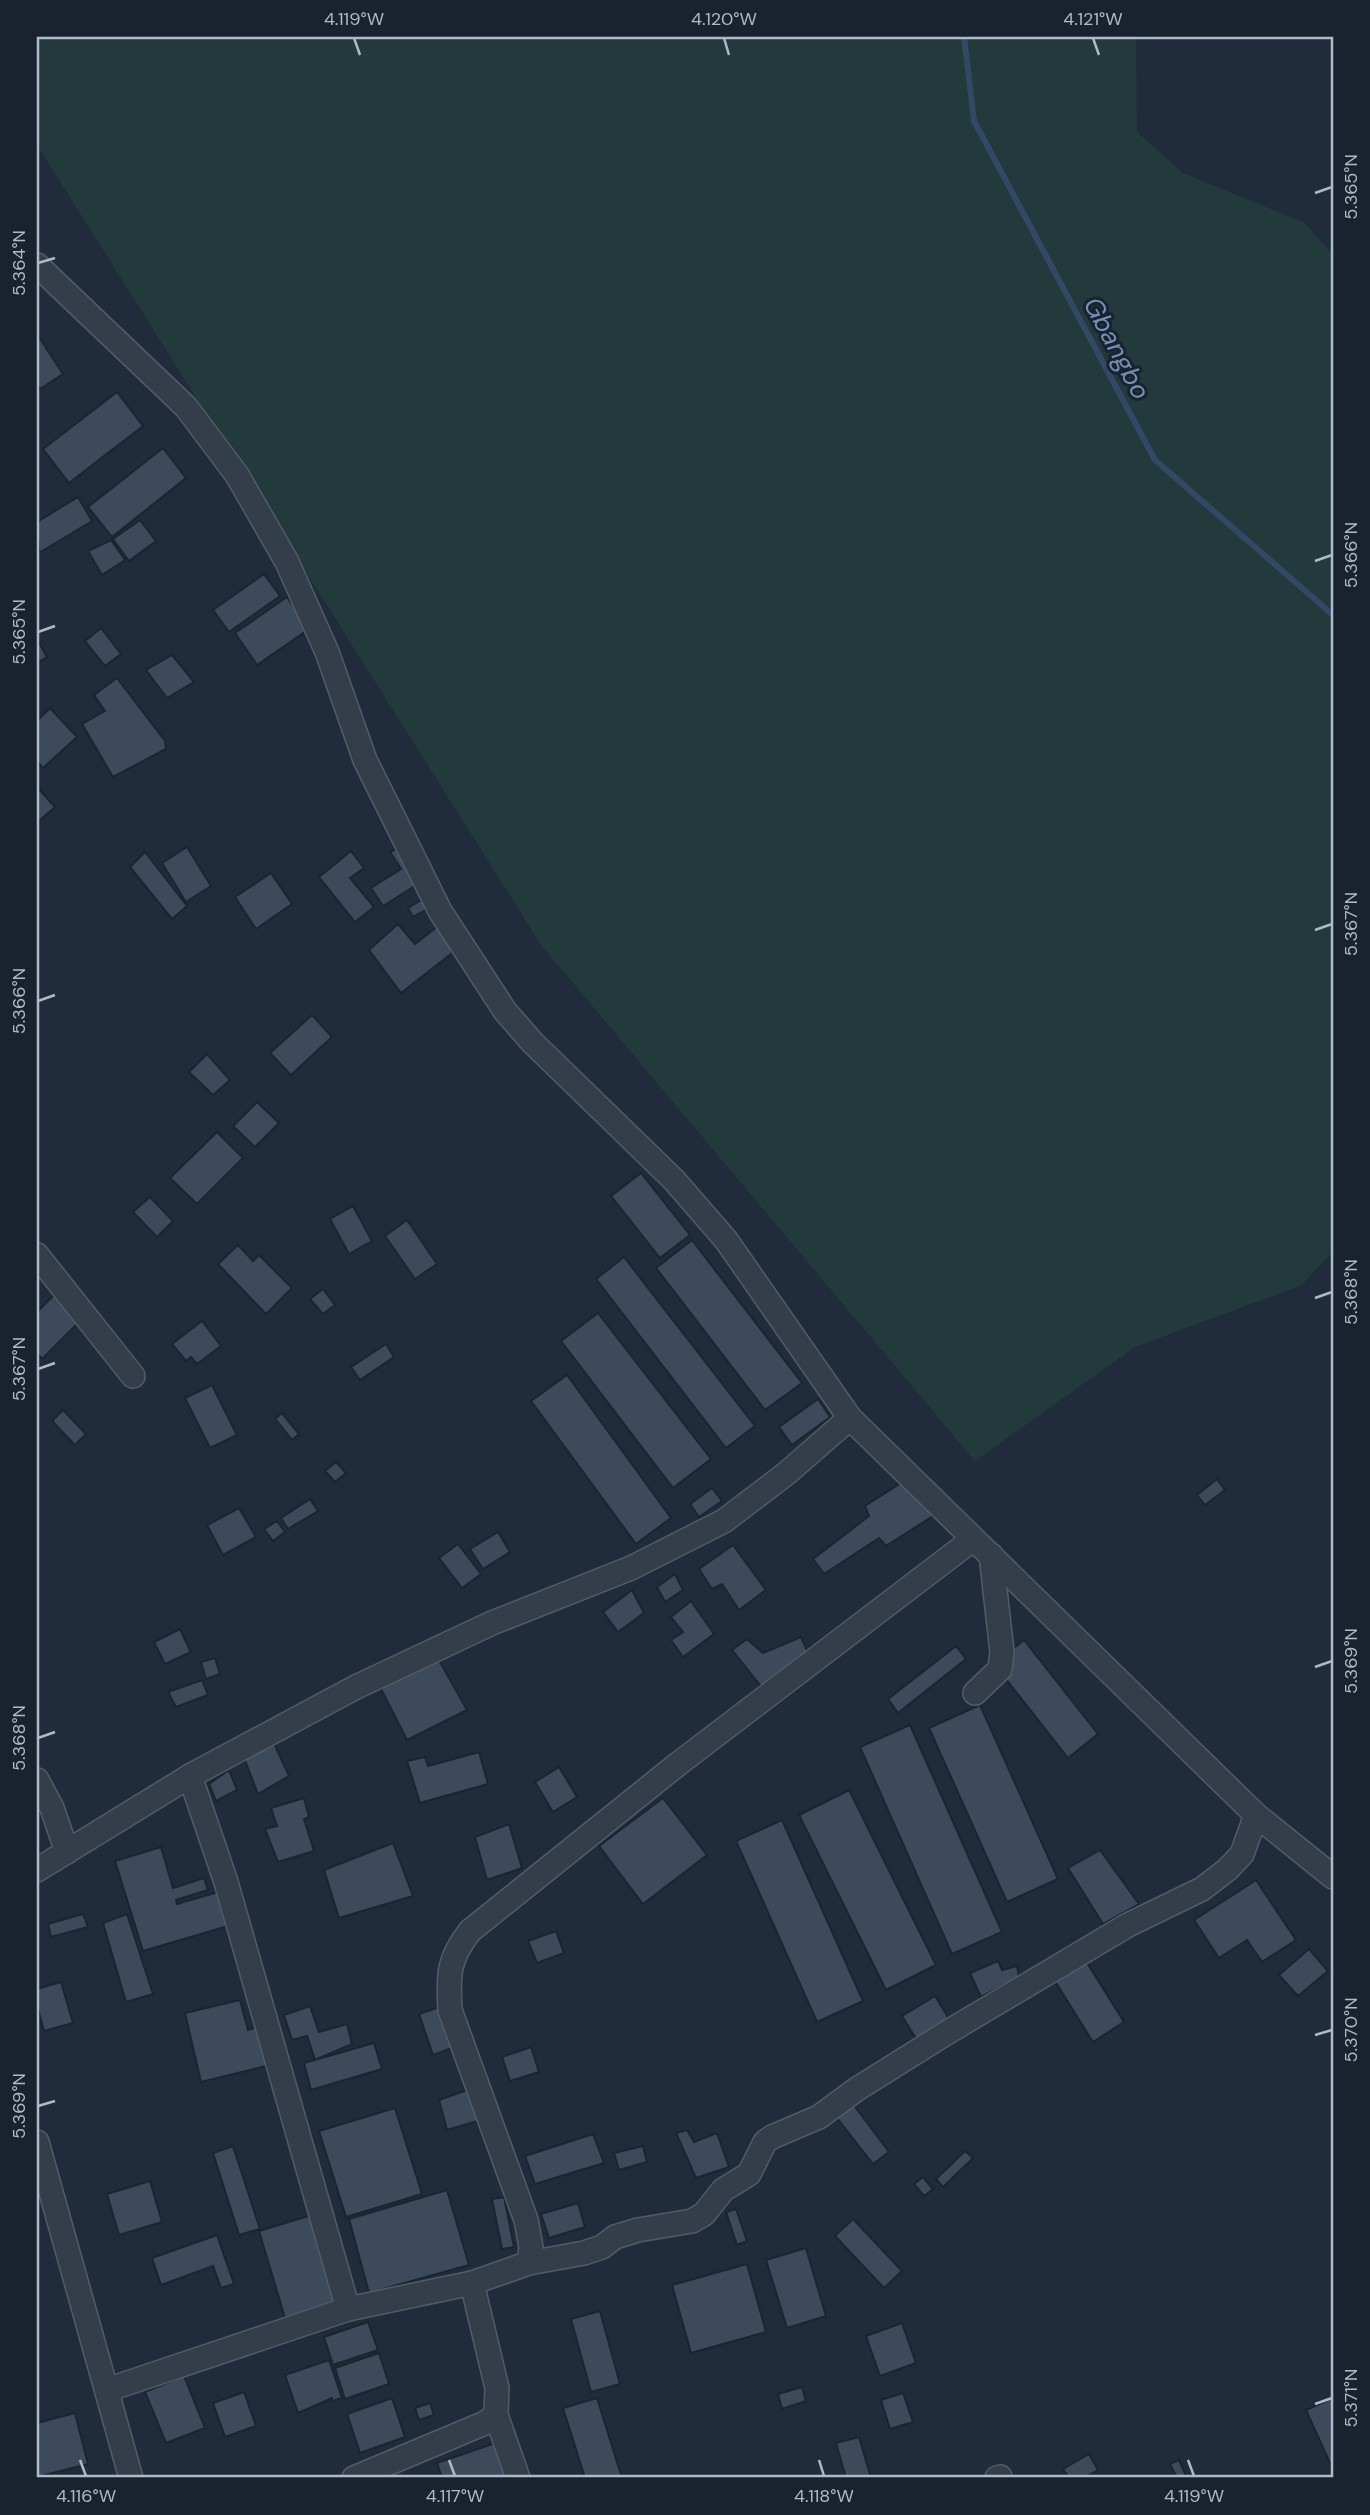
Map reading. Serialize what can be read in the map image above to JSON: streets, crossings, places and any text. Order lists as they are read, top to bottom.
{
  "water": ["Gbangbo"],
  "coordinates": [
    "4.119°W",
    "4.120°W",
    "4.121°W",
    "5.365°N",
    "5.364°N",
    "5.366°N",
    "5.367°N",
    "5.368°N",
    "5.369°N",
    "5.370°N",
    "5.371°N",
    "4.116°W",
    "4.117°W",
    "4.118°W"
  ]
}
